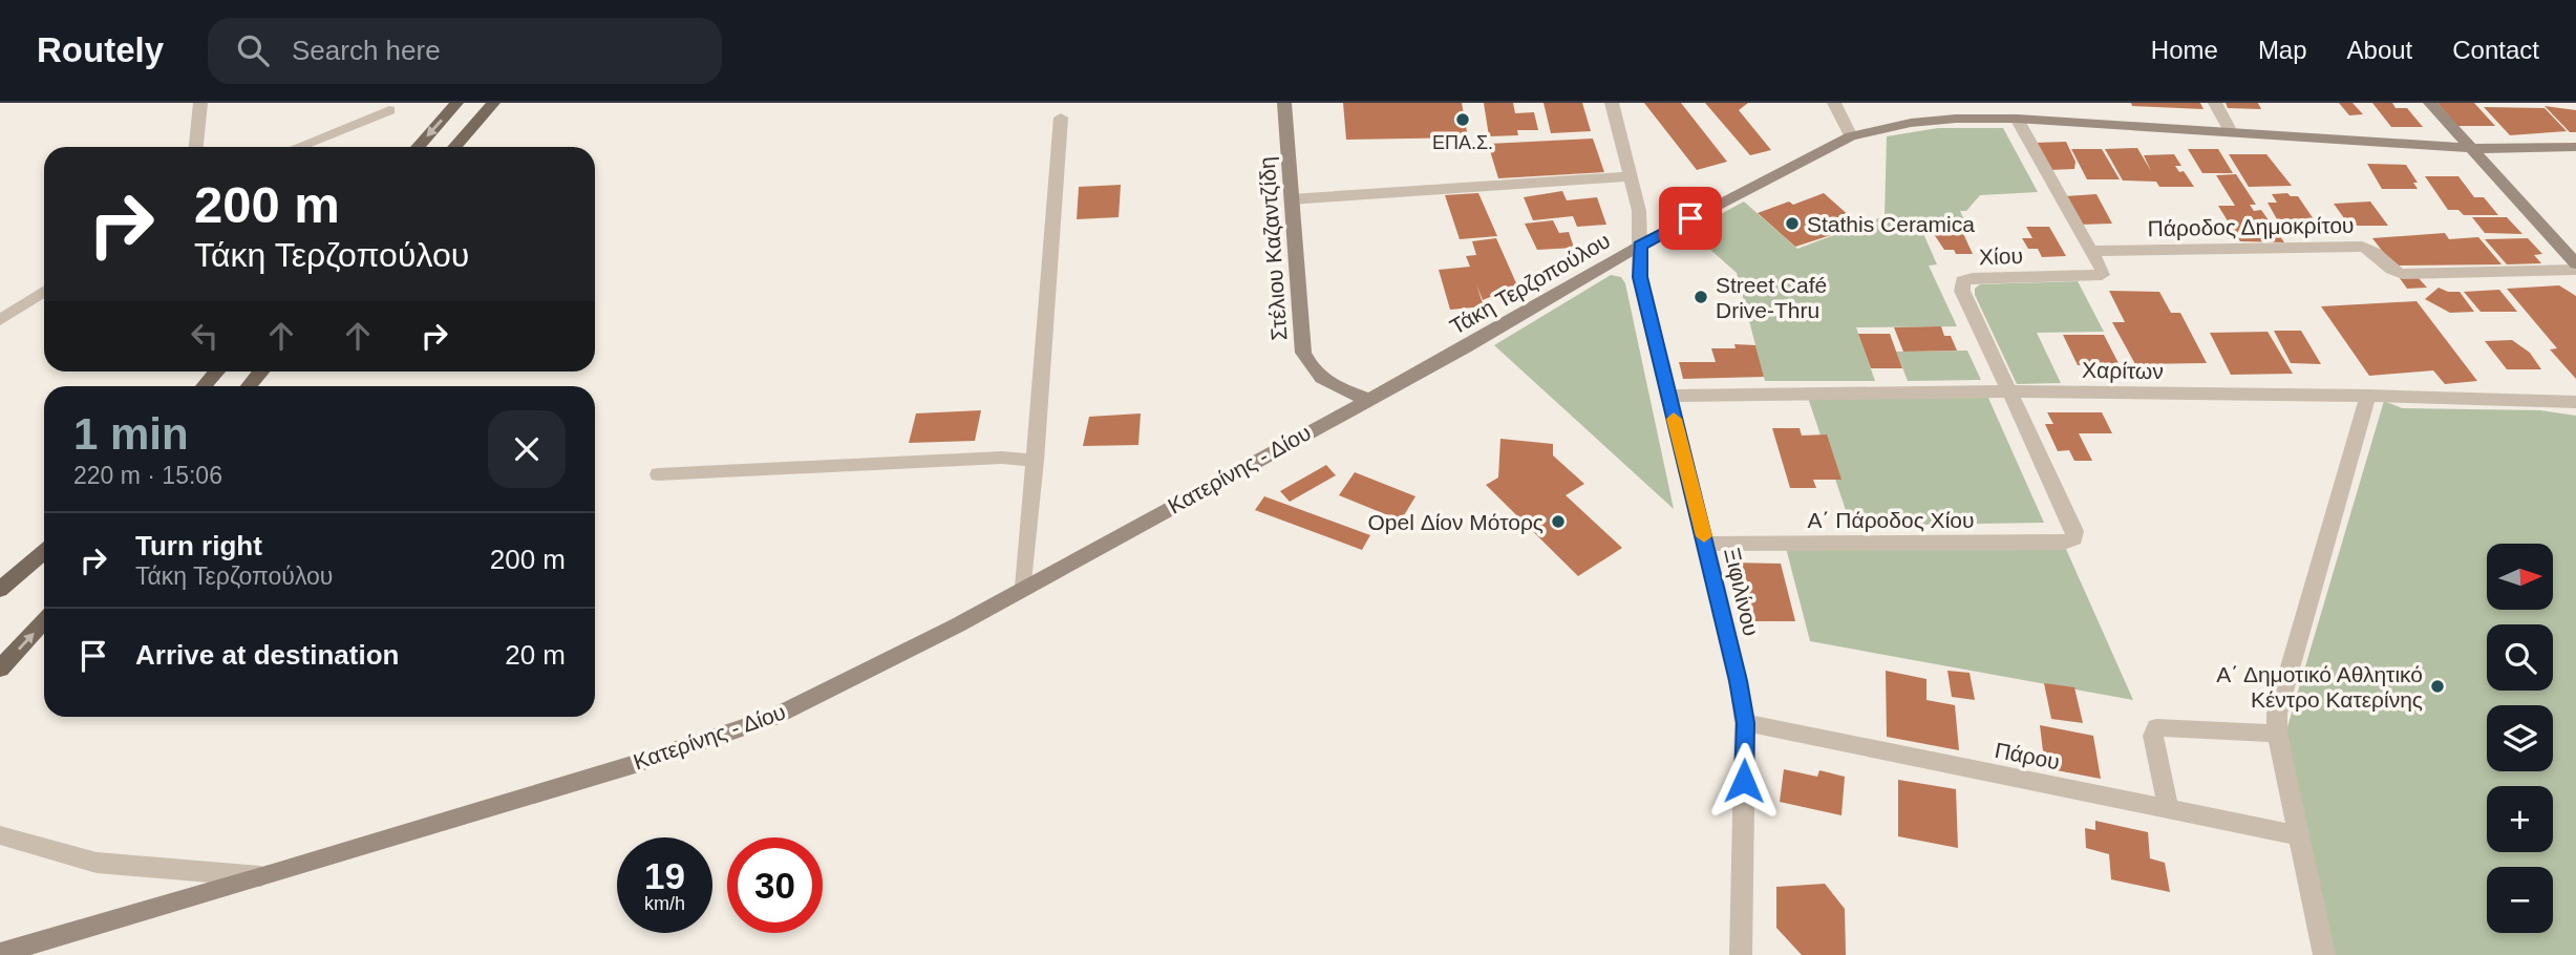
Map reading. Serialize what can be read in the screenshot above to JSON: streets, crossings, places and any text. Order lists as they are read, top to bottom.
{
  "streets": {
    "main road": ["Στέλιου Καζαντζίδη", "Τάκη Τερζοπούλου", "Κατερίνης - Δίου"],
    "street": [
      "Πάροδος Δημοκρίτου",
      "Χίου",
      "Χαρίτων",
      "Α΄ Πάροδος Χίου",
      "Ξιφιλίνου",
      "Πάρου"
    ]
  },
  "crossings": [
    ["Πάροδος Δημοκρίτου", "Χίου"],
    ["Στέλιου Καζαντζίδη", "Τάκη Τερζοπούλου"],
    ["Στέλιου Καζαντζίδη", "Κατερίνης - Δίου"],
    ["Χίου", "Τάκη Τερζοπούλου"],
    ["Χίου", "Χαρίτων"],
    ["Χίου", "Α΄ Πάροδος Χίου"],
    ["Τάκη Τερζοπούλου", "Κατερίνης - Δίου"],
    ["Τάκη Τερζοπούλου", "Ξιφιλίνου"],
    ["Χαρίτων", "Ξιφιλίνου"],
    ["Α΄ Πάροδος Χίου", "Ξιφιλίνου"],
    ["Ξιφιλίνου", "Πάρου"]
  ],
  "places": [
    "ΕΠΑ.Σ.",
    "Stathis Ceramica",
    "Street Café Drive-Thru",
    "Opel Δίον Μότορς",
    "Α΄ Δημοτικό Αθλητικό Κέντρο Κατερίνης"
  ],
  "north": "right",
  "page": {
    "header": "Routely",
    "search": "Search here",
    "nav": [
      "Home",
      "Map",
      "About",
      "Contact"
    ],
    "turn": ["200 m", "Τάκη Τερζοπούλου"],
    "heading": ["1 min", "220 m · 15:06"],
    "list": [
      {
        "name": "Turn right",
        "note": "Τάκη Τερζοπούλου",
        "value": "200 m"
      },
      {
        "name": "Arrive at destination",
        "value": "20 m"
      }
    ],
    "map_buttons": ["+", "−"],
    "speed": "19 km/h",
    "limit": "30"
  }
}
